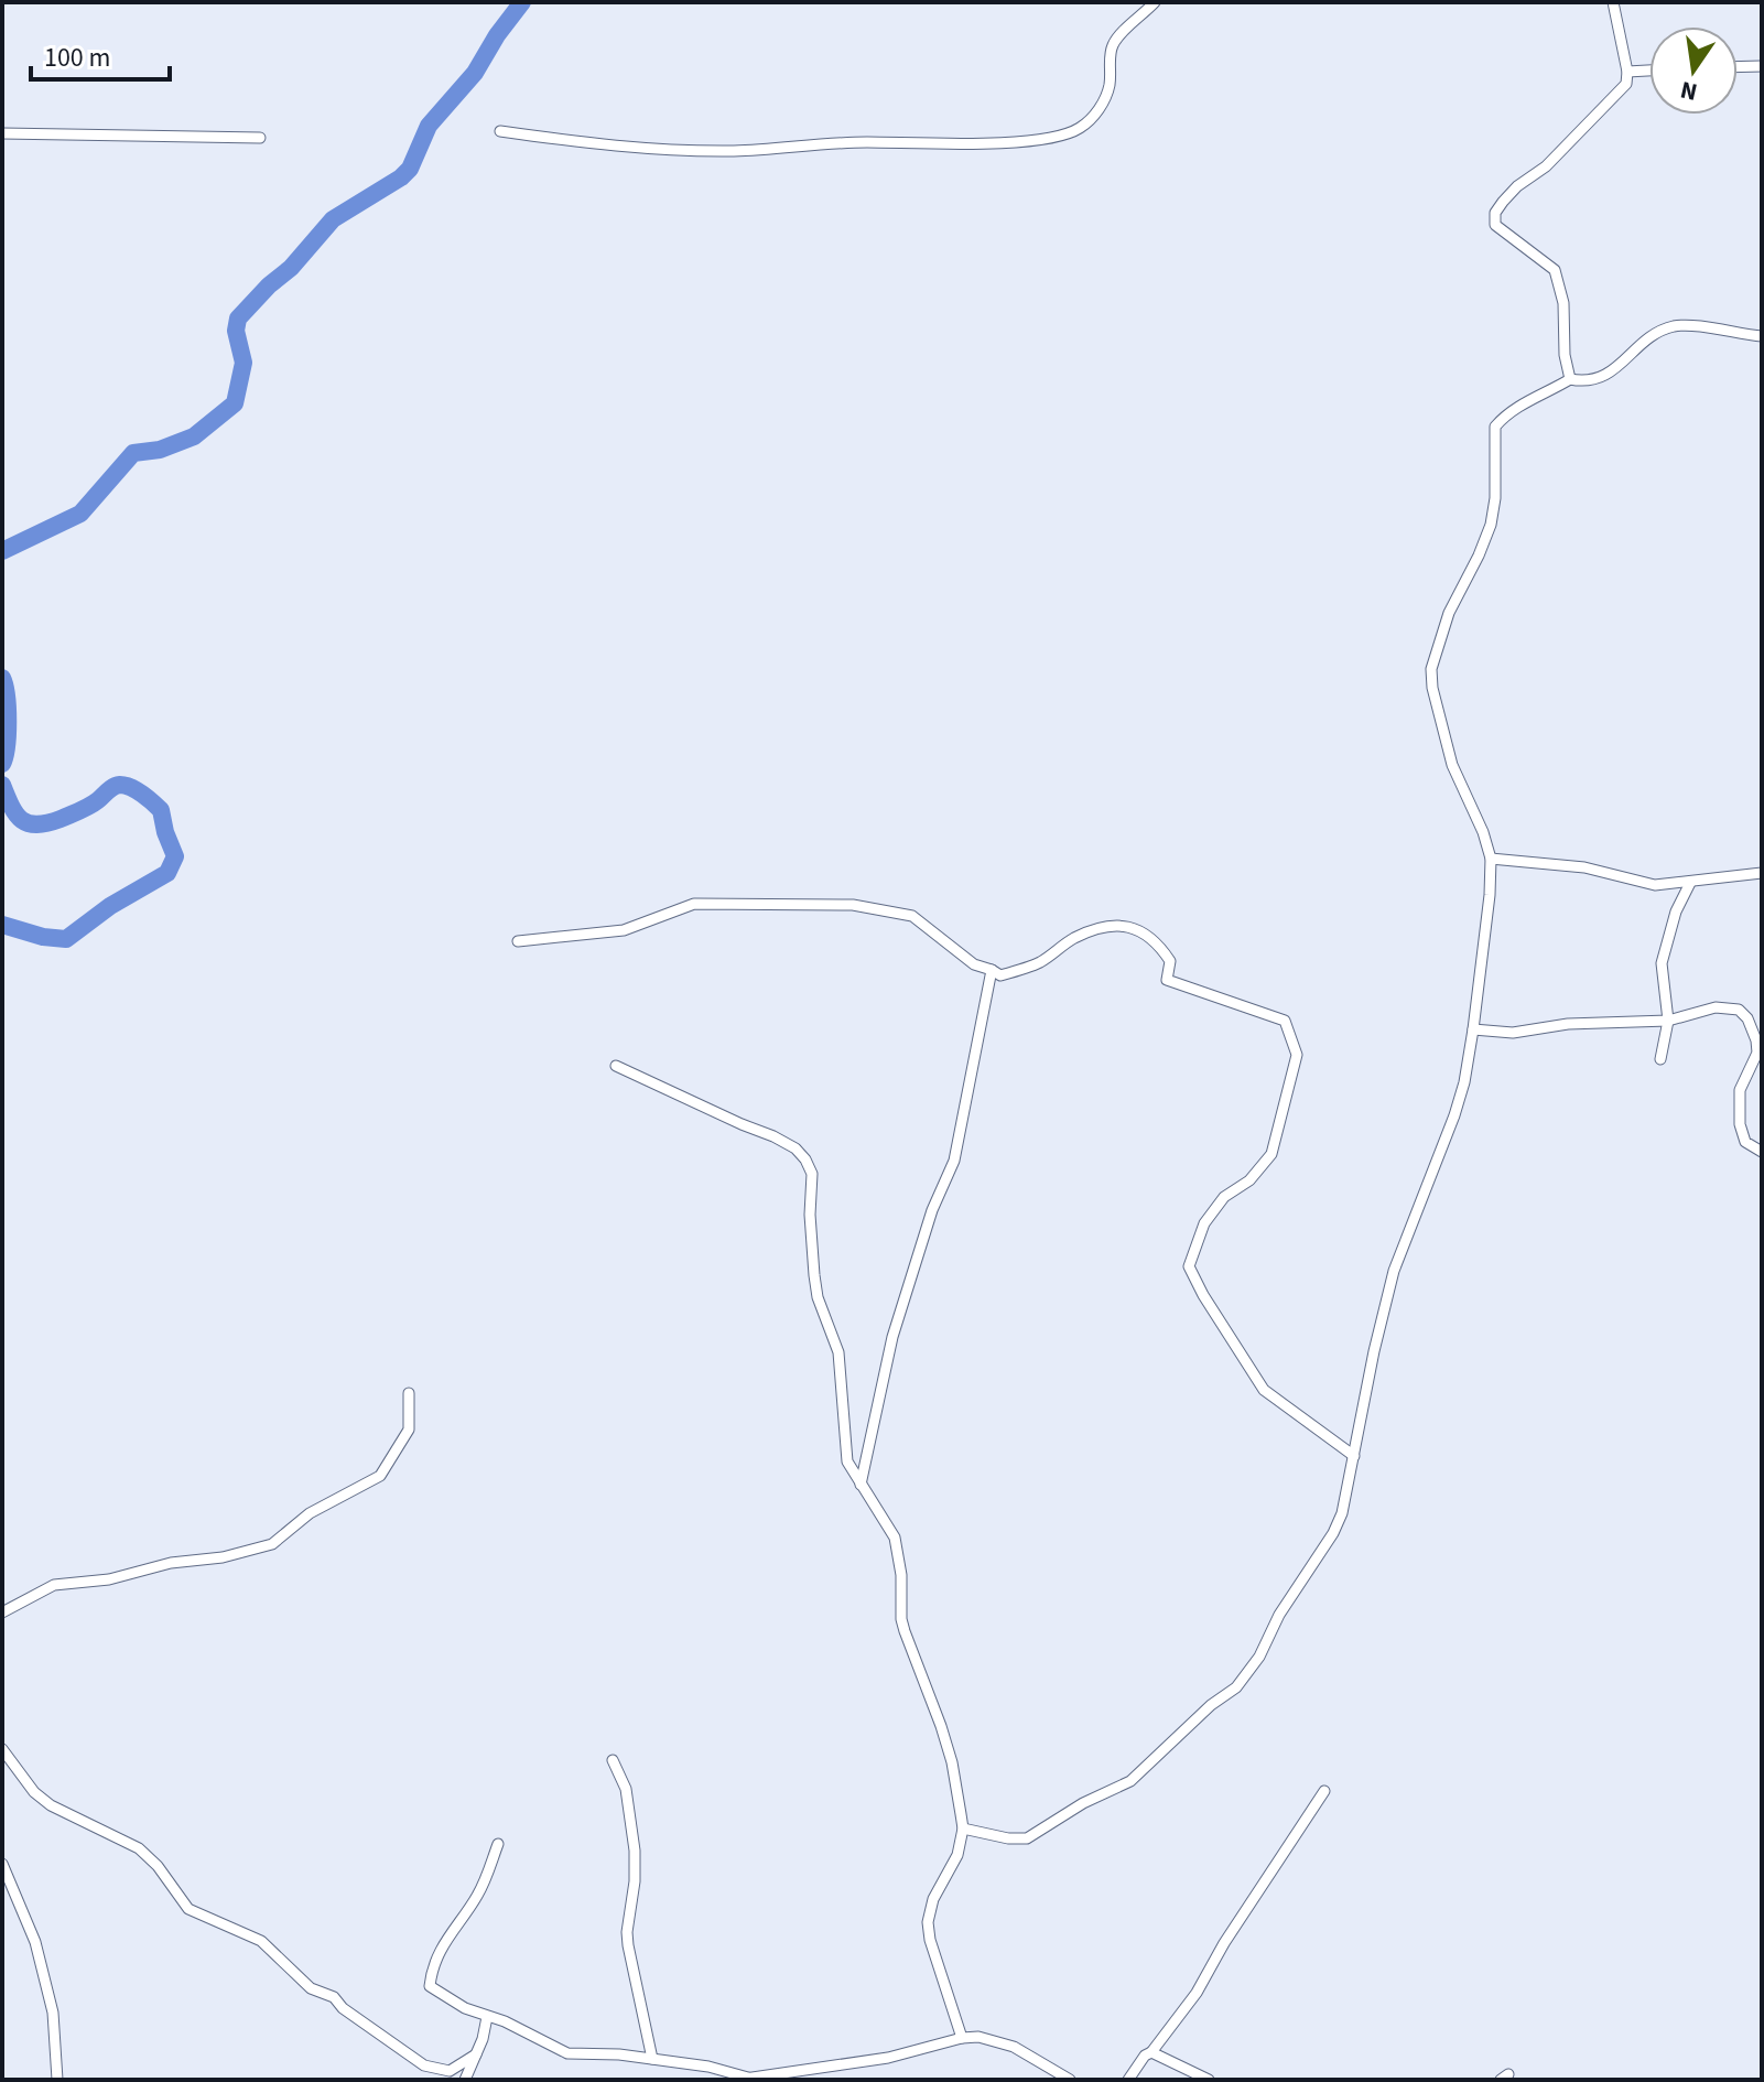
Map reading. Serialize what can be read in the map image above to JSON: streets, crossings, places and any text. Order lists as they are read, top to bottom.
{
  "scale_bar": "100 m",
  "north": "bottom"
}
